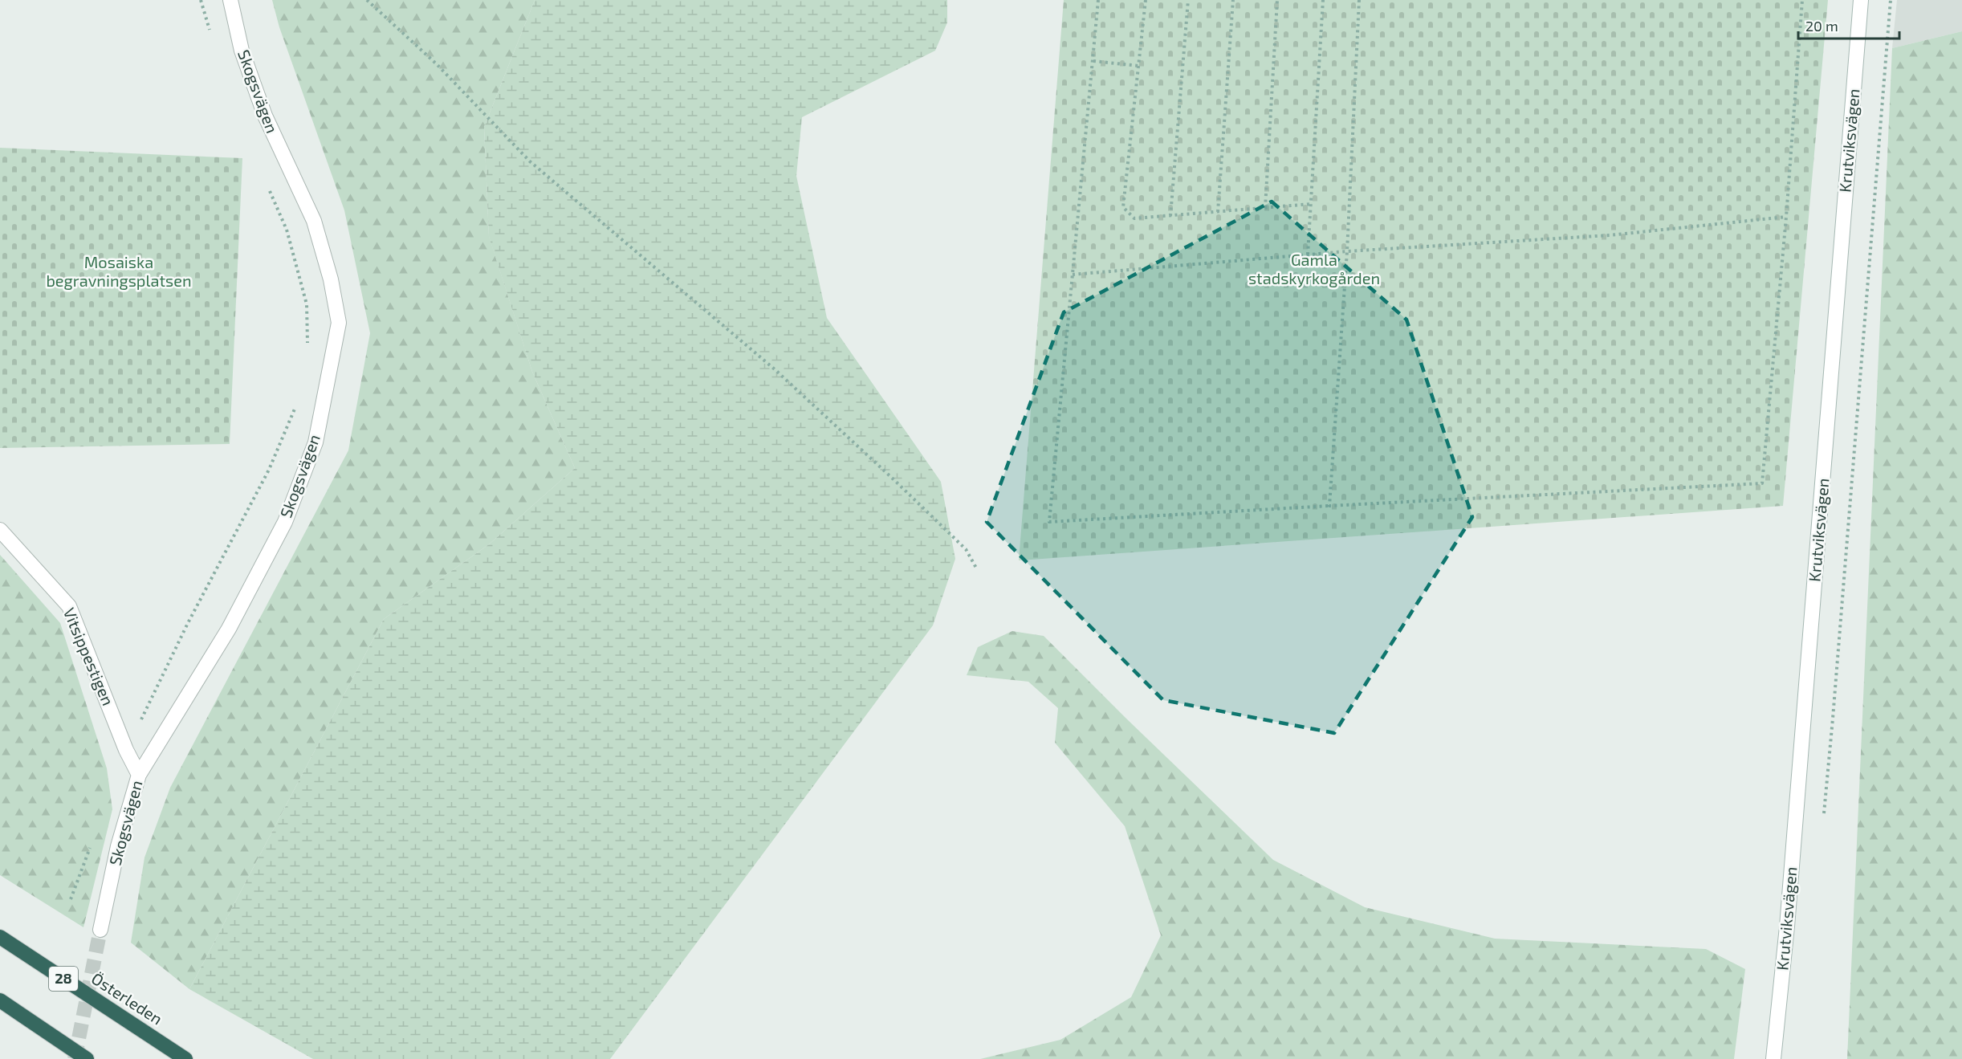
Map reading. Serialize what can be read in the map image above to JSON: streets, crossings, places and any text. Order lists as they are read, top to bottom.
{
  "streets": {
    "highway": ["28", "Österleden"],
    "street": ["Skogsvägen", "Krutviksvägen", "Vitsippestigen"]
  },
  "crossings": [
    ["Skogsvägen", "Vitsippestigen"]
  ],
  "parks": ["Gamla stadskyrkogården", "Mosaiska begravningsplatsen"],
  "scale_bar": "20 m"
}
